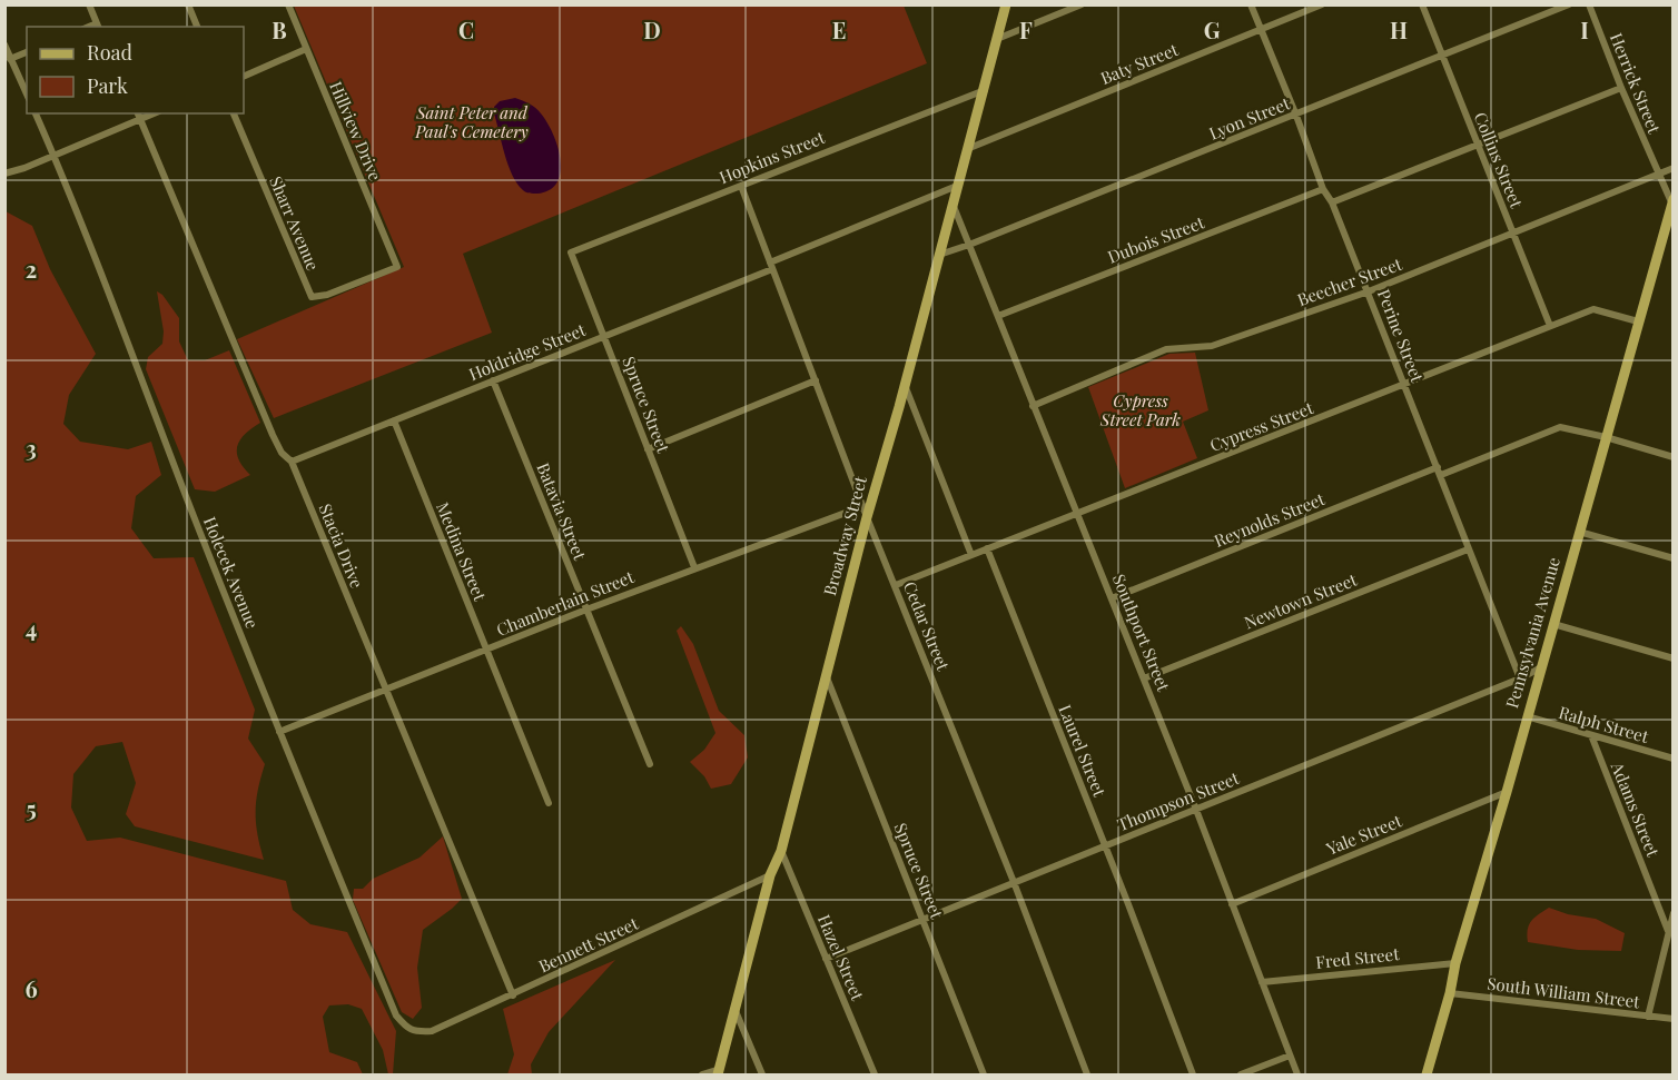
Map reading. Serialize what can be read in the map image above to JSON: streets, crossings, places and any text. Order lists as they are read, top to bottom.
{
  "streets": {
    "street": [
      "Baty Street",
      "Herrick Street",
      "Lyon Street",
      "Hillview Drive",
      "Hopkins Street",
      "Collins Street",
      "Sharr Avenue",
      "Dubois Street",
      "Beecher Street",
      "Perine Street",
      "Holdridge Street",
      "Spruce Street",
      "Cypress Street",
      "Batavia Street",
      "Reynolds Street",
      "Broadway Street",
      "Stacia Drive",
      "Medina Street",
      "Holecek Avenue",
      "Newtown Street",
      "Chamberlain Street",
      "Cedar Street",
      "Southport Street",
      "Pennsylvania Avenue",
      "Ralph Street",
      "Laurel Street",
      "Thompson Street",
      "Adams Street",
      "Yale Street",
      "Bennett Street",
      "Hazel Street",
      "Fred Street",
      "South William Street"
    ]
  },
  "crossings": [
    ["Baty Street", "Perine Street"],
    ["Baty Street", "Broadway Street"],
    ["Herrick Street", "Beecher Street"],
    ["Herrick Street", "Pennsylvania Avenue"],
    ["Lyon Street", "Collins Street"],
    ["Lyon Street", "Perine Street"],
    ["Lyon Street", "Broadway Street"],
    ["Lyon Street", "Southport Street"],
    ["Hillview Drive", "Sharr Avenue"],
    ["Hopkins Street", "Spruce Street"],
    ["Hopkins Street", "Broadway Street"],
    ["Hopkins Street", "Cedar Street"],
    ["Collins Street", "Beecher Street"],
    ["Collins Street", "Cypress Street"],
    ["Dubois Street", "Perine Street"],
    ["Dubois Street", "Southport Street"],
    ["Beecher Street", "Perine Street"],
    ["Beecher Street", "Southport Street"],
    ["Perine Street", "Cypress Street"],
    ["Perine Street", "Reynolds Street"],
    ["Perine Street", "Newtown Street"],
    ["Perine Street", "Thompson Street"],
    ["Holdridge Street", "Spruce Street"],
    ["Holdridge Street", "Batavia Street"],
    ["Holdridge Street", "Broadway Street"],
    ["Holdridge Street", "Stacia Drive"],
    ["Holdridge Street", "Medina Street"],
    ["Holdridge Street", "Cedar Street"],
    ["Spruce Street", "Broadway Street"],
    ["Spruce Street", "Chamberlain Street"],
    ["Spruce Street", "Thompson Street"],
    ["Cypress Street", "Cedar Street"],
    ["Cypress Street", "Southport Street"],
    ["Cypress Street", "Pennsylvania Avenue"],
    ["Cypress Street", "Laurel Street"],
    ["Batavia Street", "Chamberlain Street"],
    ["Reynolds Street", "Southport Street"],
    ["Reynolds Street", "Pennsylvania Avenue"],
    ["Broadway Street", "Cedar Street"],
    ["Broadway Street", "Southport Street"],
    ["Broadway Street", "Bennett Street"],
    ["Broadway Street", "Hazel Street"],
    ["Stacia Drive", "Chamberlain Street"],
    ["Stacia Drive", "Bennett Street"],
    ["Medina Street", "Chamberlain Street"],
    ["Holecek Avenue", "Chamberlain Street"],
    ["Holecek Avenue", "Bennett Street"],
    ["Newtown Street", "Southport Street"],
    ["Chamberlain Street", "Cedar Street"],
    ["Cedar Street", "Thompson Street"],
    ["Southport Street", "Thompson Street"],
    ["Southport Street", "Yale Street"],
    ["Southport Street", "Fred Street"],
    ["Pennsylvania Avenue", "Ralph Street"],
    ["Pennsylvania Avenue", "Thompson Street"],
    ["Pennsylvania Avenue", "Yale Street"],
    ["Pennsylvania Avenue", "Fred Street"],
    ["Pennsylvania Avenue", "South William Street"],
    ["Ralph Street", "Adams Street"],
    ["Laurel Street", "Thompson Street"],
    ["Thompson Street", "Hazel Street"]
  ],
  "parks": ["Saint Peter and Paul's Cemetery", "Cypress Street Park"],
  "legend": ["Road", "Park"],
  "grid": {
    "columns": [
      "B",
      "C",
      "D",
      "E",
      "F",
      "G",
      "H",
      "I"
    ],
    "rows": [
      "2",
      "3",
      "4",
      "5",
      "6"
    ]
  }
}
